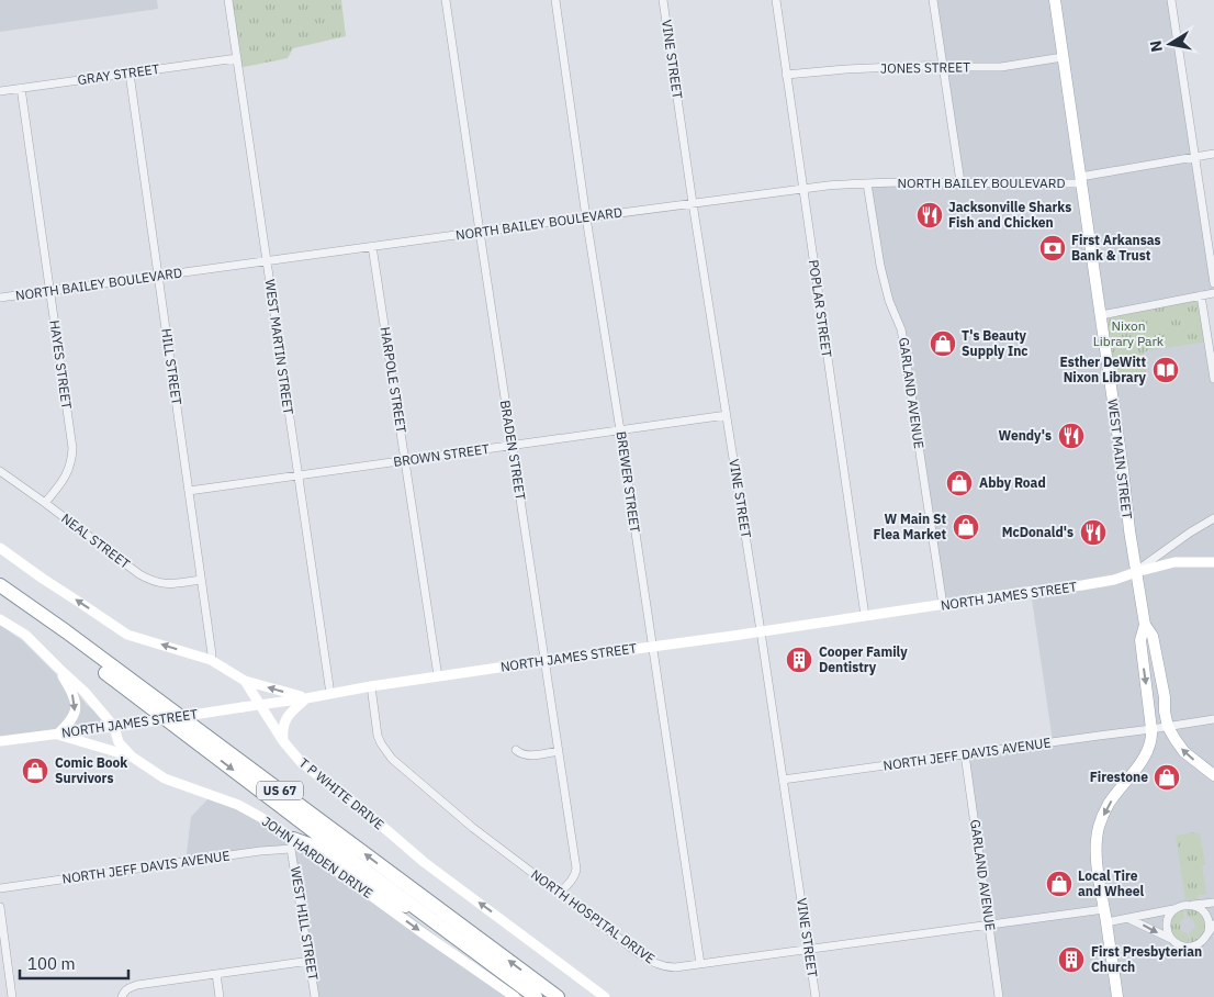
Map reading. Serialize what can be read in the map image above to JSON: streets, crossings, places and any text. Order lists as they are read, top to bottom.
{
  "streets": {
    "highway": ["US 67"],
    "main road": [
      "WEST MAIN STREET",
      "NORTH JAMES STREET",
      "T P WHITE DRIVE",
      "JOHN HARDEN DRIVE"
    ],
    "street": [
      "VINE STREET",
      "JONES STREET",
      "GRAY STREET",
      "NORTH BAILEY BOULEVARD",
      "POPLAR STREET",
      "WEST MARTIN STREET",
      "HAYES STREET",
      "HILL STREET",
      "HARPOLE STREET",
      "GARLAND AVENUE",
      "BRADEN STREET",
      "BROWN STREET",
      "BREWER STREET",
      "NEAL STREET",
      "NORTH JEFF DAVIS AVENUE",
      "NORTH HOSPITAL DRIVE",
      "WEST HILL STREET"
    ]
  },
  "crossings": [
    ["VINE STREET", "NORTH BAILEY BOULEVARD"],
    ["VINE STREET", "BROWN STREET"],
    ["VINE STREET", "NORTH JAMES STREET"],
    ["VINE STREET", "NORTH JEFF DAVIS AVENUE"],
    ["VINE STREET", "NORTH HOSPITAL DRIVE"],
    ["JONES STREET", "POPLAR STREET"],
    ["JONES STREET", "WEST MAIN STREET"],
    ["GRAY STREET", "WEST MARTIN STREET"],
    ["GRAY STREET", "HAYES STREET"],
    ["GRAY STREET", "HILL STREET"],
    ["NORTH BAILEY BOULEVARD", "POPLAR STREET"],
    ["NORTH BAILEY BOULEVARD", "WEST MARTIN STREET"],
    ["NORTH BAILEY BOULEVARD", "HAYES STREET"],
    ["NORTH BAILEY BOULEVARD", "HILL STREET"],
    ["NORTH BAILEY BOULEVARD", "HARPOLE STREET"],
    ["NORTH BAILEY BOULEVARD", "GARLAND AVENUE"],
    ["NORTH BAILEY BOULEVARD", "BRADEN STREET"],
    ["NORTH BAILEY BOULEVARD", "WEST MAIN STREET"],
    ["NORTH BAILEY BOULEVARD", "BREWER STREET"],
    ["POPLAR STREET", "NORTH JAMES STREET"],
    ["WEST MARTIN STREET", "BROWN STREET"],
    ["WEST MARTIN STREET", "NORTH JAMES STREET"],
    ["HAYES STREET", "NEAL STREET"],
    ["HILL STREET", "BROWN STREET"],
    ["HILL STREET", "NEAL STREET"],
    ["HILL STREET", "T P WHITE DRIVE"],
    ["HARPOLE STREET", "BROWN STREET"],
    ["HARPOLE STREET", "NORTH JAMES STREET"],
    ["GARLAND AVENUE", "NORTH JAMES STREET"],
    ["GARLAND AVENUE", "NORTH JEFF DAVIS AVENUE"],
    ["GARLAND AVENUE", "NORTH HOSPITAL DRIVE"],
    ["BRADEN STREET", "BROWN STREET"],
    ["BRADEN STREET", "NORTH JAMES STREET"],
    ["BRADEN STREET", "NORTH HOSPITAL DRIVE"],
    ["BROWN STREET", "BREWER STREET"],
    ["WEST MAIN STREET", "NORTH JAMES STREET"],
    ["WEST MAIN STREET", "NORTH JEFF DAVIS AVENUE"],
    ["BREWER STREET", "NORTH JAMES STREET"],
    ["BREWER STREET", "NORTH HOSPITAL DRIVE"],
    ["NORTH JAMES STREET", "T P WHITE DRIVE"],
    ["NORTH JAMES STREET", "JOHN HARDEN DRIVE"],
    ["NORTH JAMES STREET", "NORTH HOSPITAL DRIVE"],
    ["NORTH JEFF DAVIS AVENUE", "JOHN HARDEN DRIVE"],
    ["NORTH JEFF DAVIS AVENUE", "WEST HILL STREET"],
    ["JOHN HARDEN DRIVE", "WEST HILL STREET"]
  ],
  "one_way": ["T P WHITE DRIVE", "JOHN HARDEN DRIVE"],
  "parks": ["Nixon Library Park"],
  "places": {
    "restaurant": ["Jacksonville Sharks Fish and Chicken", "Wendy's", "McDonald's"],
    "bank": ["First Arkansas Bank & Trust"],
    "shop": [
      "T's Beauty Supply Inc",
      "Abby Road",
      "W Main St Flea Market",
      "Comic Book Survivors",
      "Firestone",
      "Local Tire and Wheel"
    ],
    "library": ["Esther DeWitt Nixon Library"],
    "building": ["Cooper Family Dentistry", "First Presbyterian Church"]
  },
  "scale_bar": "100 m",
  "north": "left"
}
